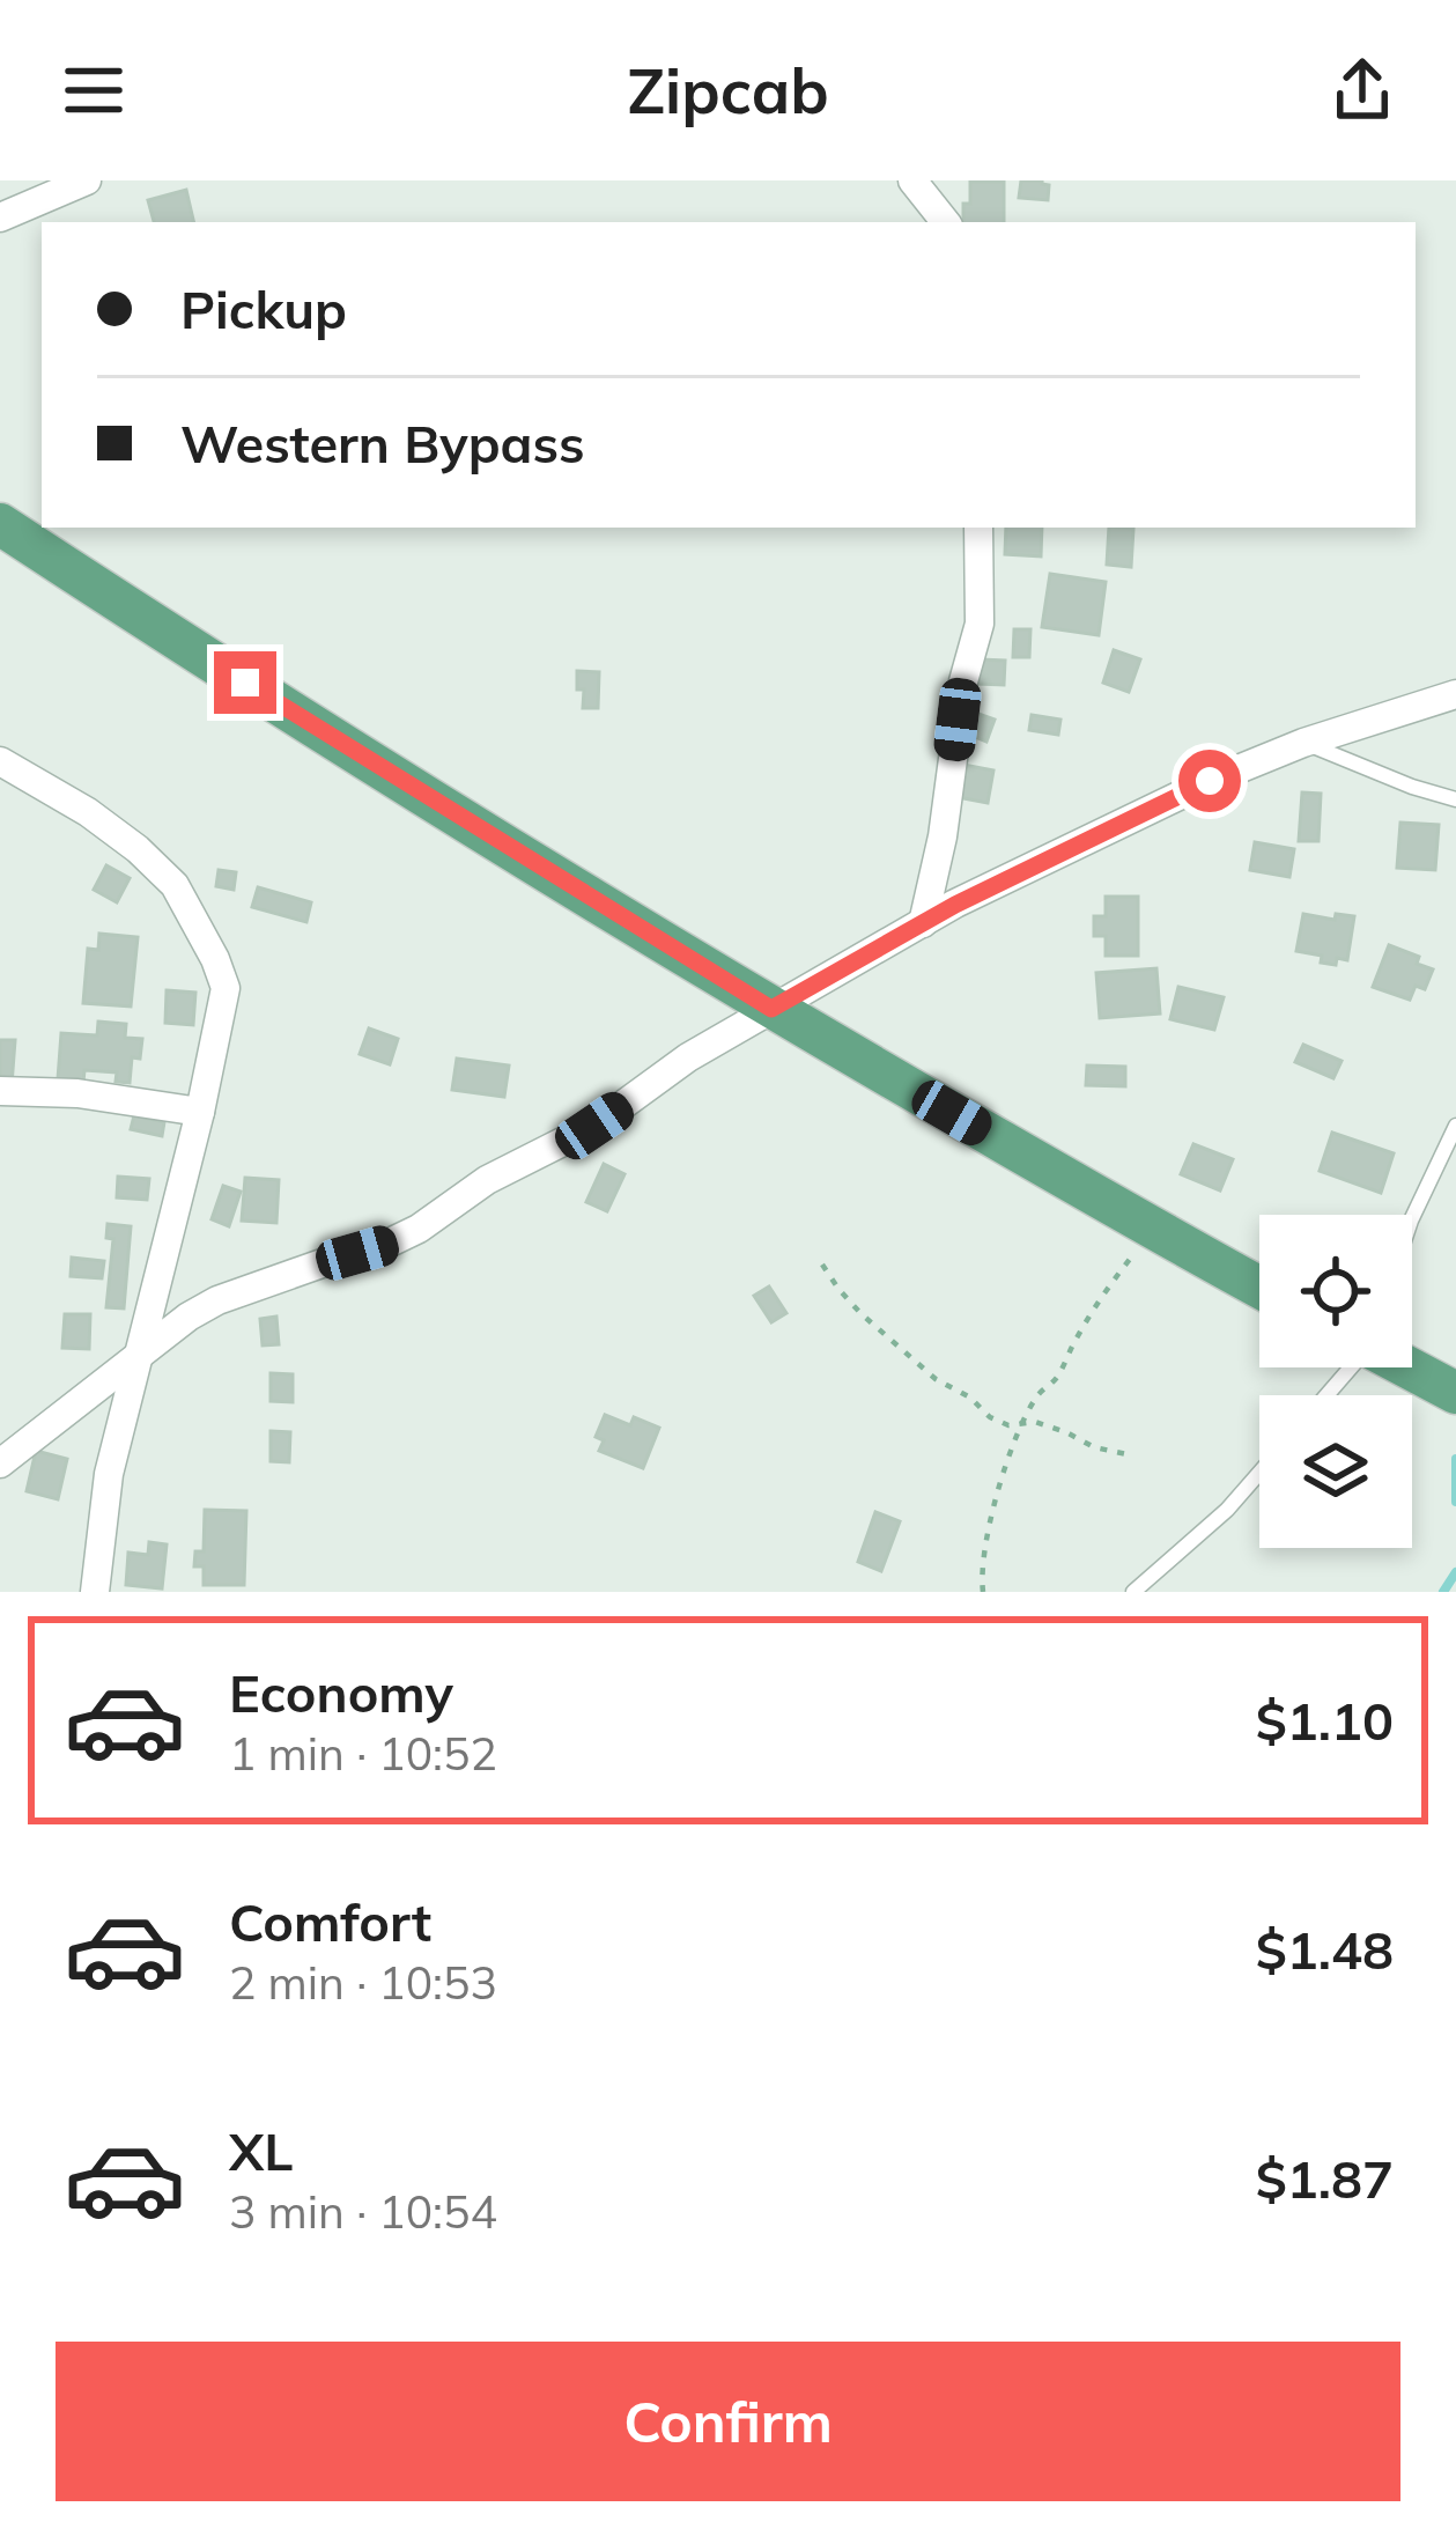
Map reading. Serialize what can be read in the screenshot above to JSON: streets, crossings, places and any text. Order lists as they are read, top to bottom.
{
  "page": {
    "header": "Zipcab",
    "banner": ["Pickup", "Western Bypass"],
    "list": [
      {
        "name": "Economy",
        "note": "1 min · 10:52",
        "value": "$1.10"
      },
      {
        "name": "Comfort",
        "note": "2 min · 10:53",
        "value": "$1.48"
      },
      {
        "name": "XL",
        "note": "3 min · 10:54",
        "value": "$1.87"
      }
    ],
    "buttons": "Confirm"
  }
}
